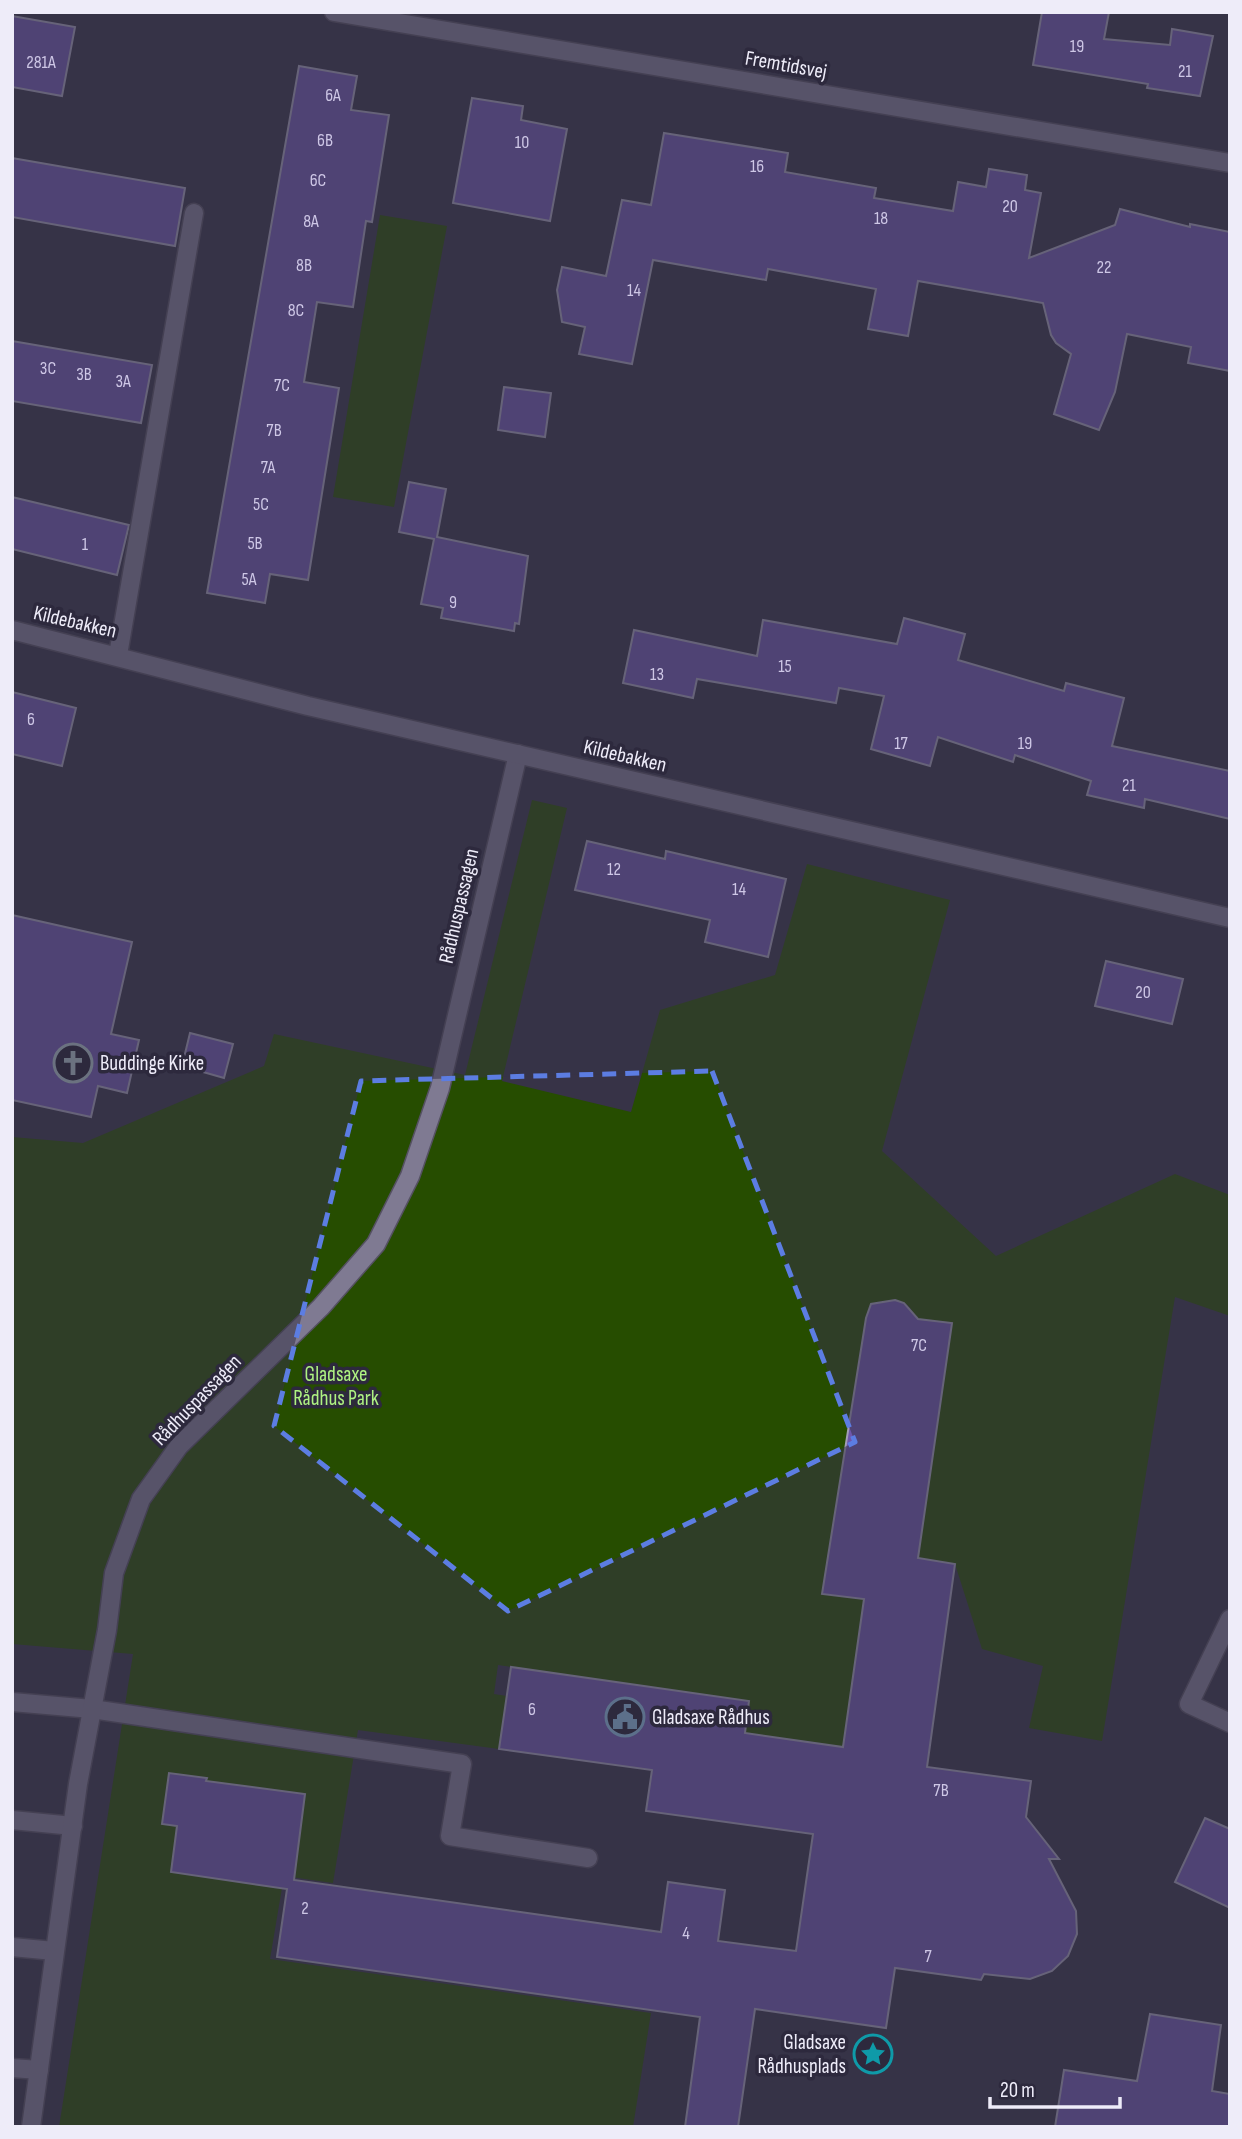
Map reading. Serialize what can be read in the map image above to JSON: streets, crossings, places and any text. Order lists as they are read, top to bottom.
{
  "streets": {
    "street": ["Fremtidsvej", "Kildebakken", "Rådhuspassagen"]
  },
  "crossings": [
    ["Kildebakken", "Rådhuspassagen"]
  ],
  "parks": ["Gladsaxe Rådhus Park"],
  "places": {
    "church": ["Buddinge Kirke"],
    "public building": ["Gladsaxe Rådhus"],
    "place": ["Gladsaxe Rådhusplads"]
  },
  "house_numbers": [
    "19",
    "281A",
    "21",
    "6A",
    "6B",
    "10",
    "16",
    "6C",
    "20",
    "18",
    "8A",
    "8B",
    "22",
    "14",
    "8C",
    "3C",
    "3B",
    "3A",
    "7C",
    "7B",
    "7A",
    "5C",
    "5B",
    "1",
    "5A",
    "9",
    "15",
    "13",
    "6",
    "17",
    "19",
    "21",
    "12",
    "14",
    "20",
    "7C",
    "6",
    "7B",
    "2",
    "4",
    "7"
  ],
  "scale_bar": "20 m"
}
